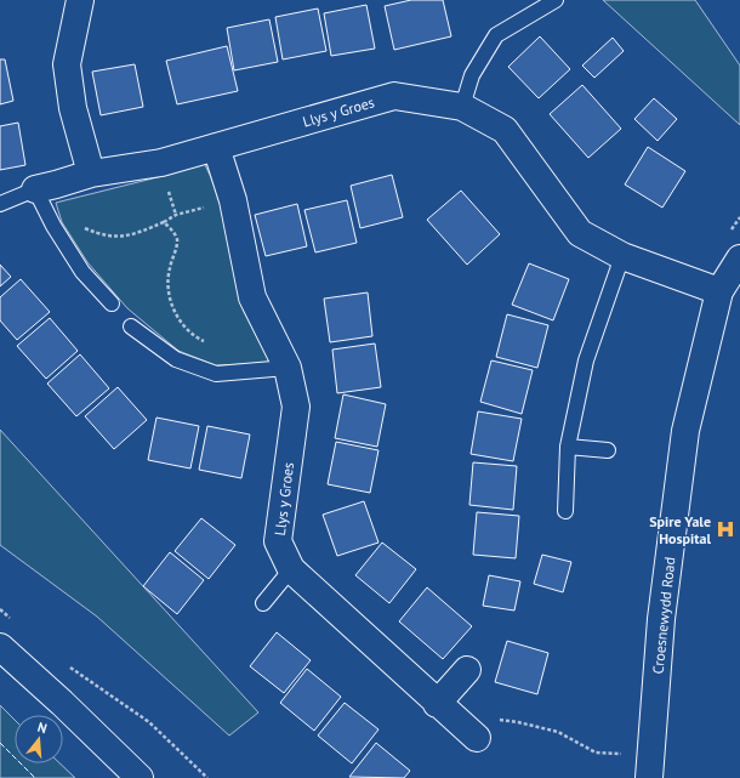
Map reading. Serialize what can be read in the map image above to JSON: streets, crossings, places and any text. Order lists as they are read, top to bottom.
{
  "streets": {
    "street": ["Llys y Groes", "Croesnewydd Road"]
  },
  "crossings": [
    ["Llys y Groes", "Croesnewydd Road"]
  ],
  "places": {
    "hospital": ["Spire Yale Hospital"]
  },
  "north": "top"
}
